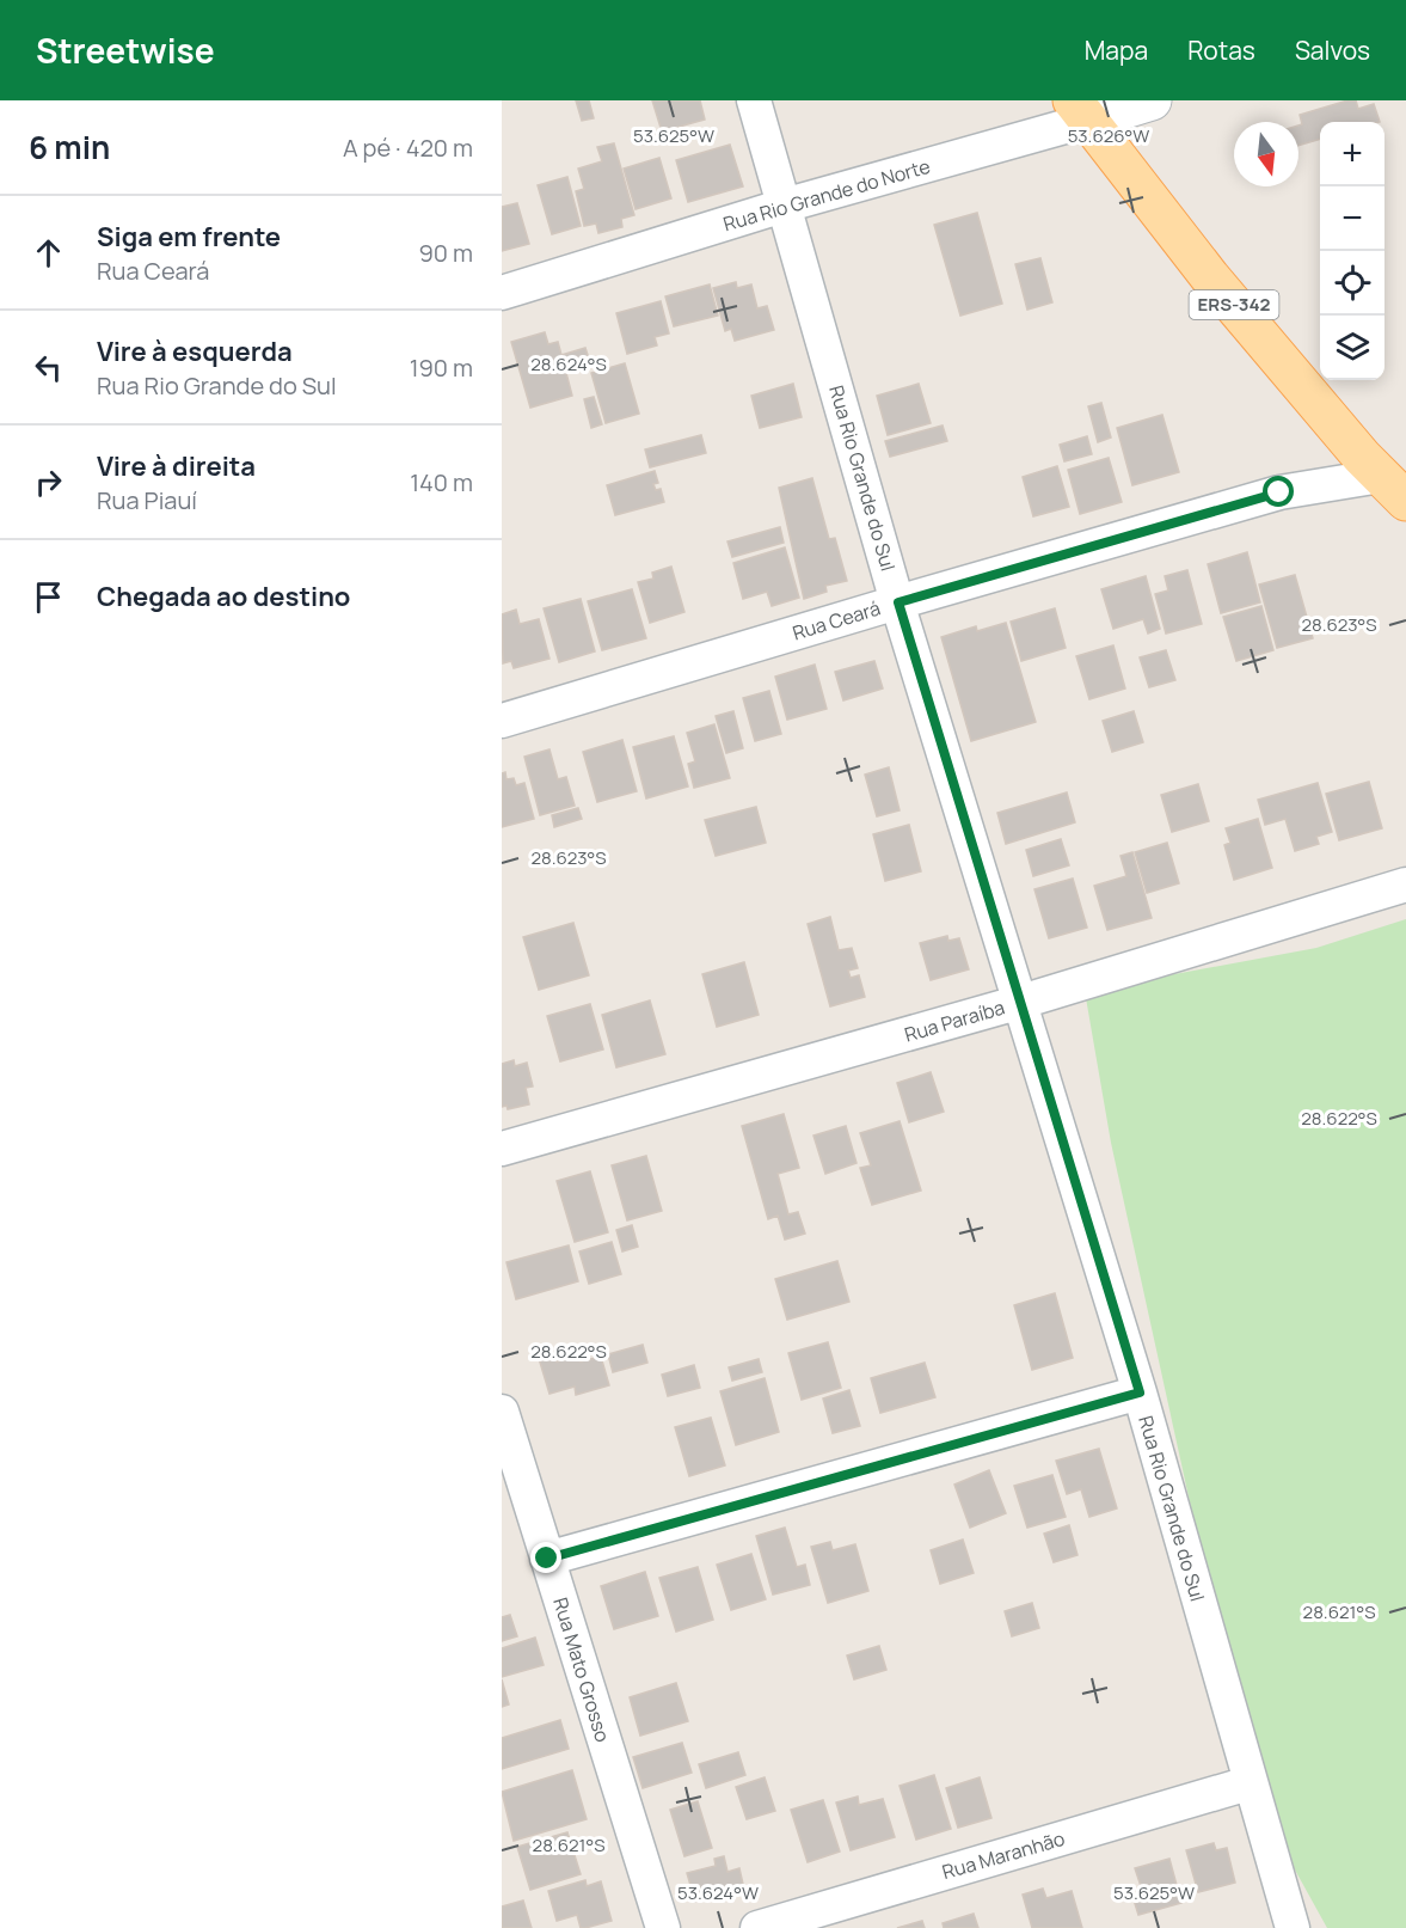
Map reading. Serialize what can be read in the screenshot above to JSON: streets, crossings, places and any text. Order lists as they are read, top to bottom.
{
  "streets": {
    "main road": ["ERS-342"],
    "street": [
      "Rua Rio Grande do Norte",
      "Rua Rio Grande do Sul",
      "Rua Ceará",
      "Rua Paraíba",
      "Rua Mato Grosso",
      "Rua Maranhão"
    ]
  },
  "crossings": [
    ["Rua Rio Grande do Norte", "ERS-342"],
    ["Rua Rio Grande do Norte", "Rua Rio Grande do Sul"],
    ["ERS-342", "Rua Ceará"],
    ["Rua Rio Grande do Sul", "Rua Ceará"],
    ["Rua Rio Grande do Sul", "Rua Paraíba"],
    ["Rua Rio Grande do Sul", "Rua Maranhão"]
  ],
  "north": "bottom",
  "page": {
    "header": "Streetwise",
    "nav": ["Mapa", "Rotas", "Salvos"],
    "heading": ["6 min", "A pé · 420 m"],
    "map_buttons": ["+", "−"],
    "list": [
      ["Siga em frente", "Rua Ceará", "90 m"],
      ["Vire à esquerda", "Rua Rio Grande do Sul", "190 m"],
      ["Vire à direita", "Rua Piauí", "140 m"],
      "Chegada ao destino"
    ]
  },
  "coordinates": [
    "53.625°W",
    "53.626°W",
    "28.624°S",
    "28.623°S",
    "28.622°S",
    "28.621°S",
    "53.624°W"
  ]
}
